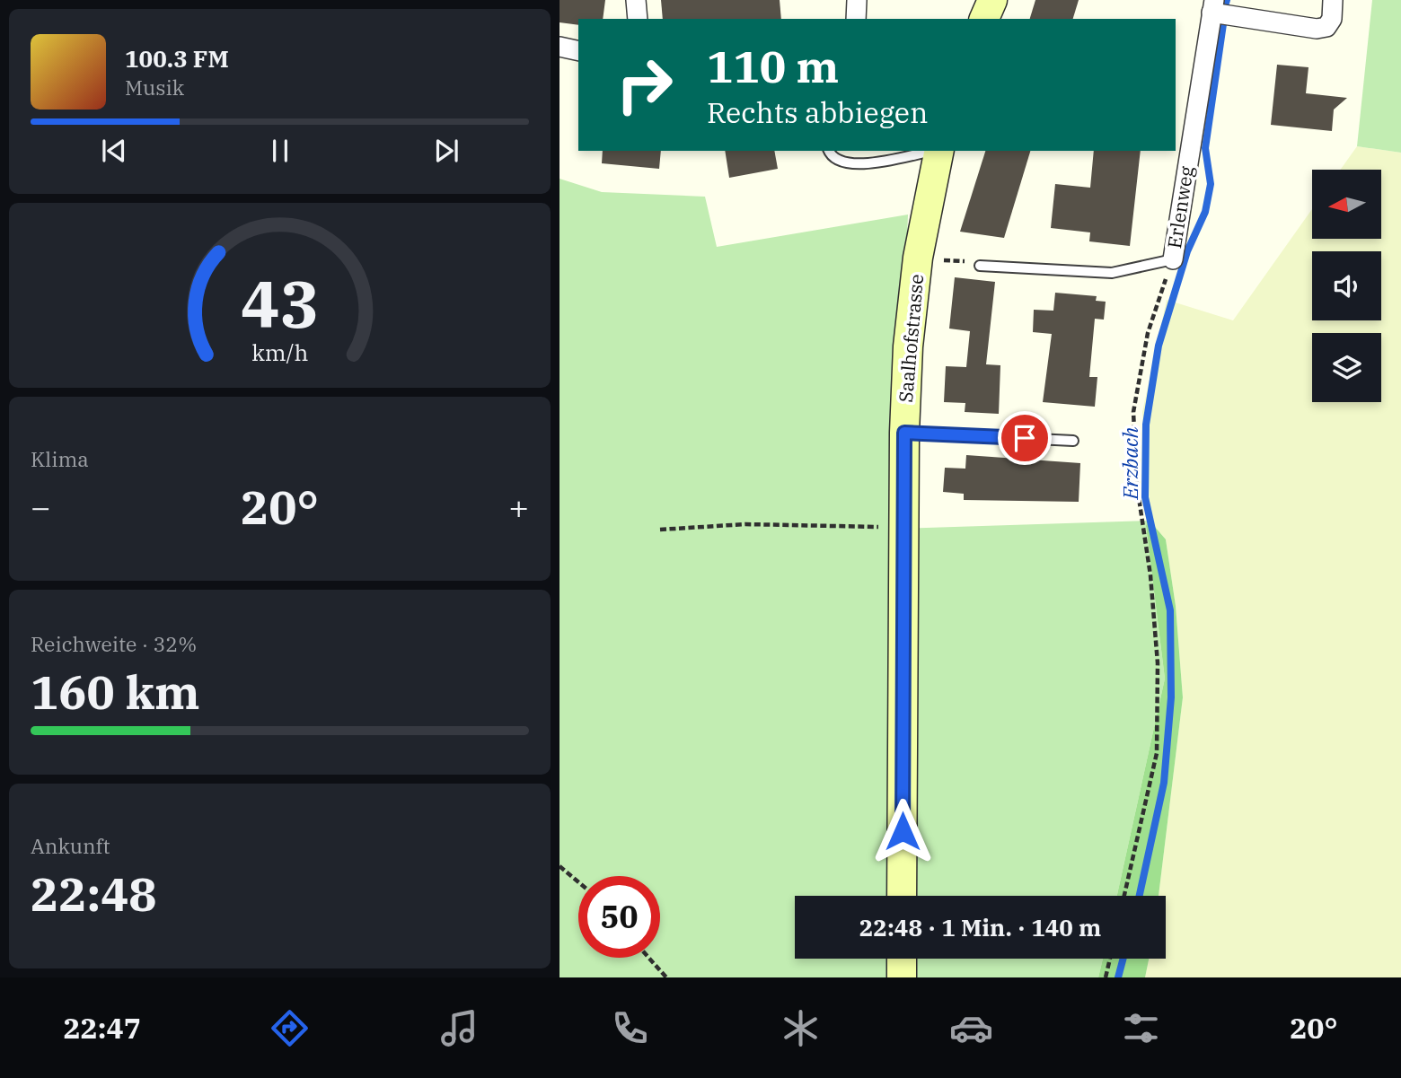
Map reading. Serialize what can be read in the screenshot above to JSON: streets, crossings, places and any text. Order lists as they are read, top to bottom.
{
  "streets": {
    "main road": ["Saalhofstrasse"],
    "street": ["Erlenweg"]
  },
  "water": ["Erzbach"],
  "north": "left",
  "page": {
    "turn": ["110 m", "Rechts abbiegen"],
    "song": ["100.3 FM", "Musik"],
    "tile": [
      "Klima",
      ["Reichweite · 32%", "160 km"],
      ["Ankunft", "22:48"]
    ],
    "heat": ["−", "20°", "+"],
    "limit": "50",
    "trip": "22:48 · 1 Min. · 140 m",
    "tabs": ["22:47", "20°"],
    "gauge": ["43", "km/h"]
  }
}
